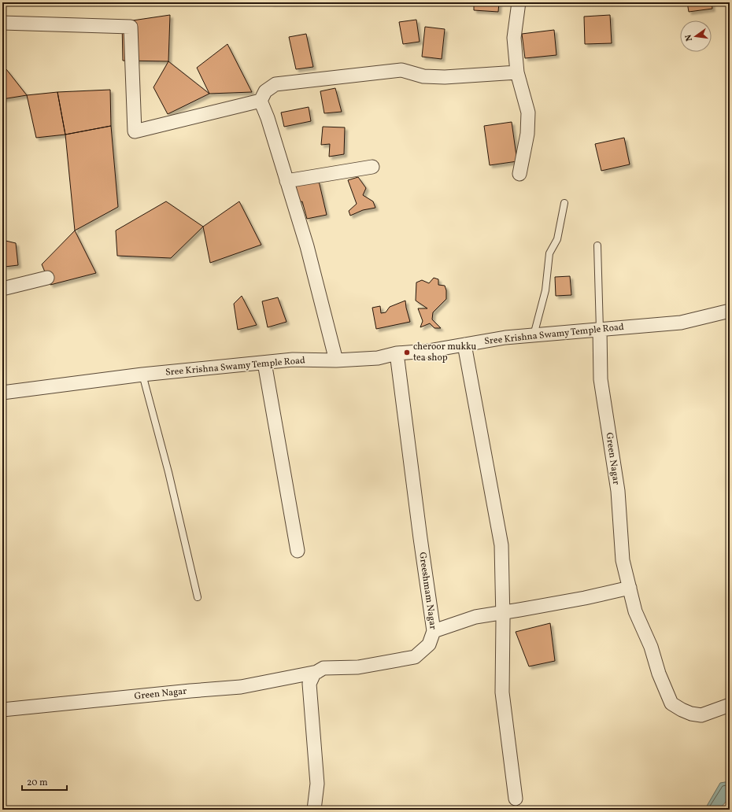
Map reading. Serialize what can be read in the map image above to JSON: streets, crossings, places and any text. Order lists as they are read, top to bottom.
{
  "streets": {
    "street": ["Sree Krishna Swamy Temple Road", "Green Nagar", "Greeshmam Nagar"]
  },
  "crossings": [
    ["Sree Krishna Swamy Temple Road", "Green Nagar"],
    ["Sree Krishna Swamy Temple Road", "Greeshmam Nagar"],
    ["Green Nagar", "Greeshmam Nagar"]
  ],
  "places": ["cheroor mukku tea shop"],
  "scale_bar": "20 m",
  "north": "left"
}
